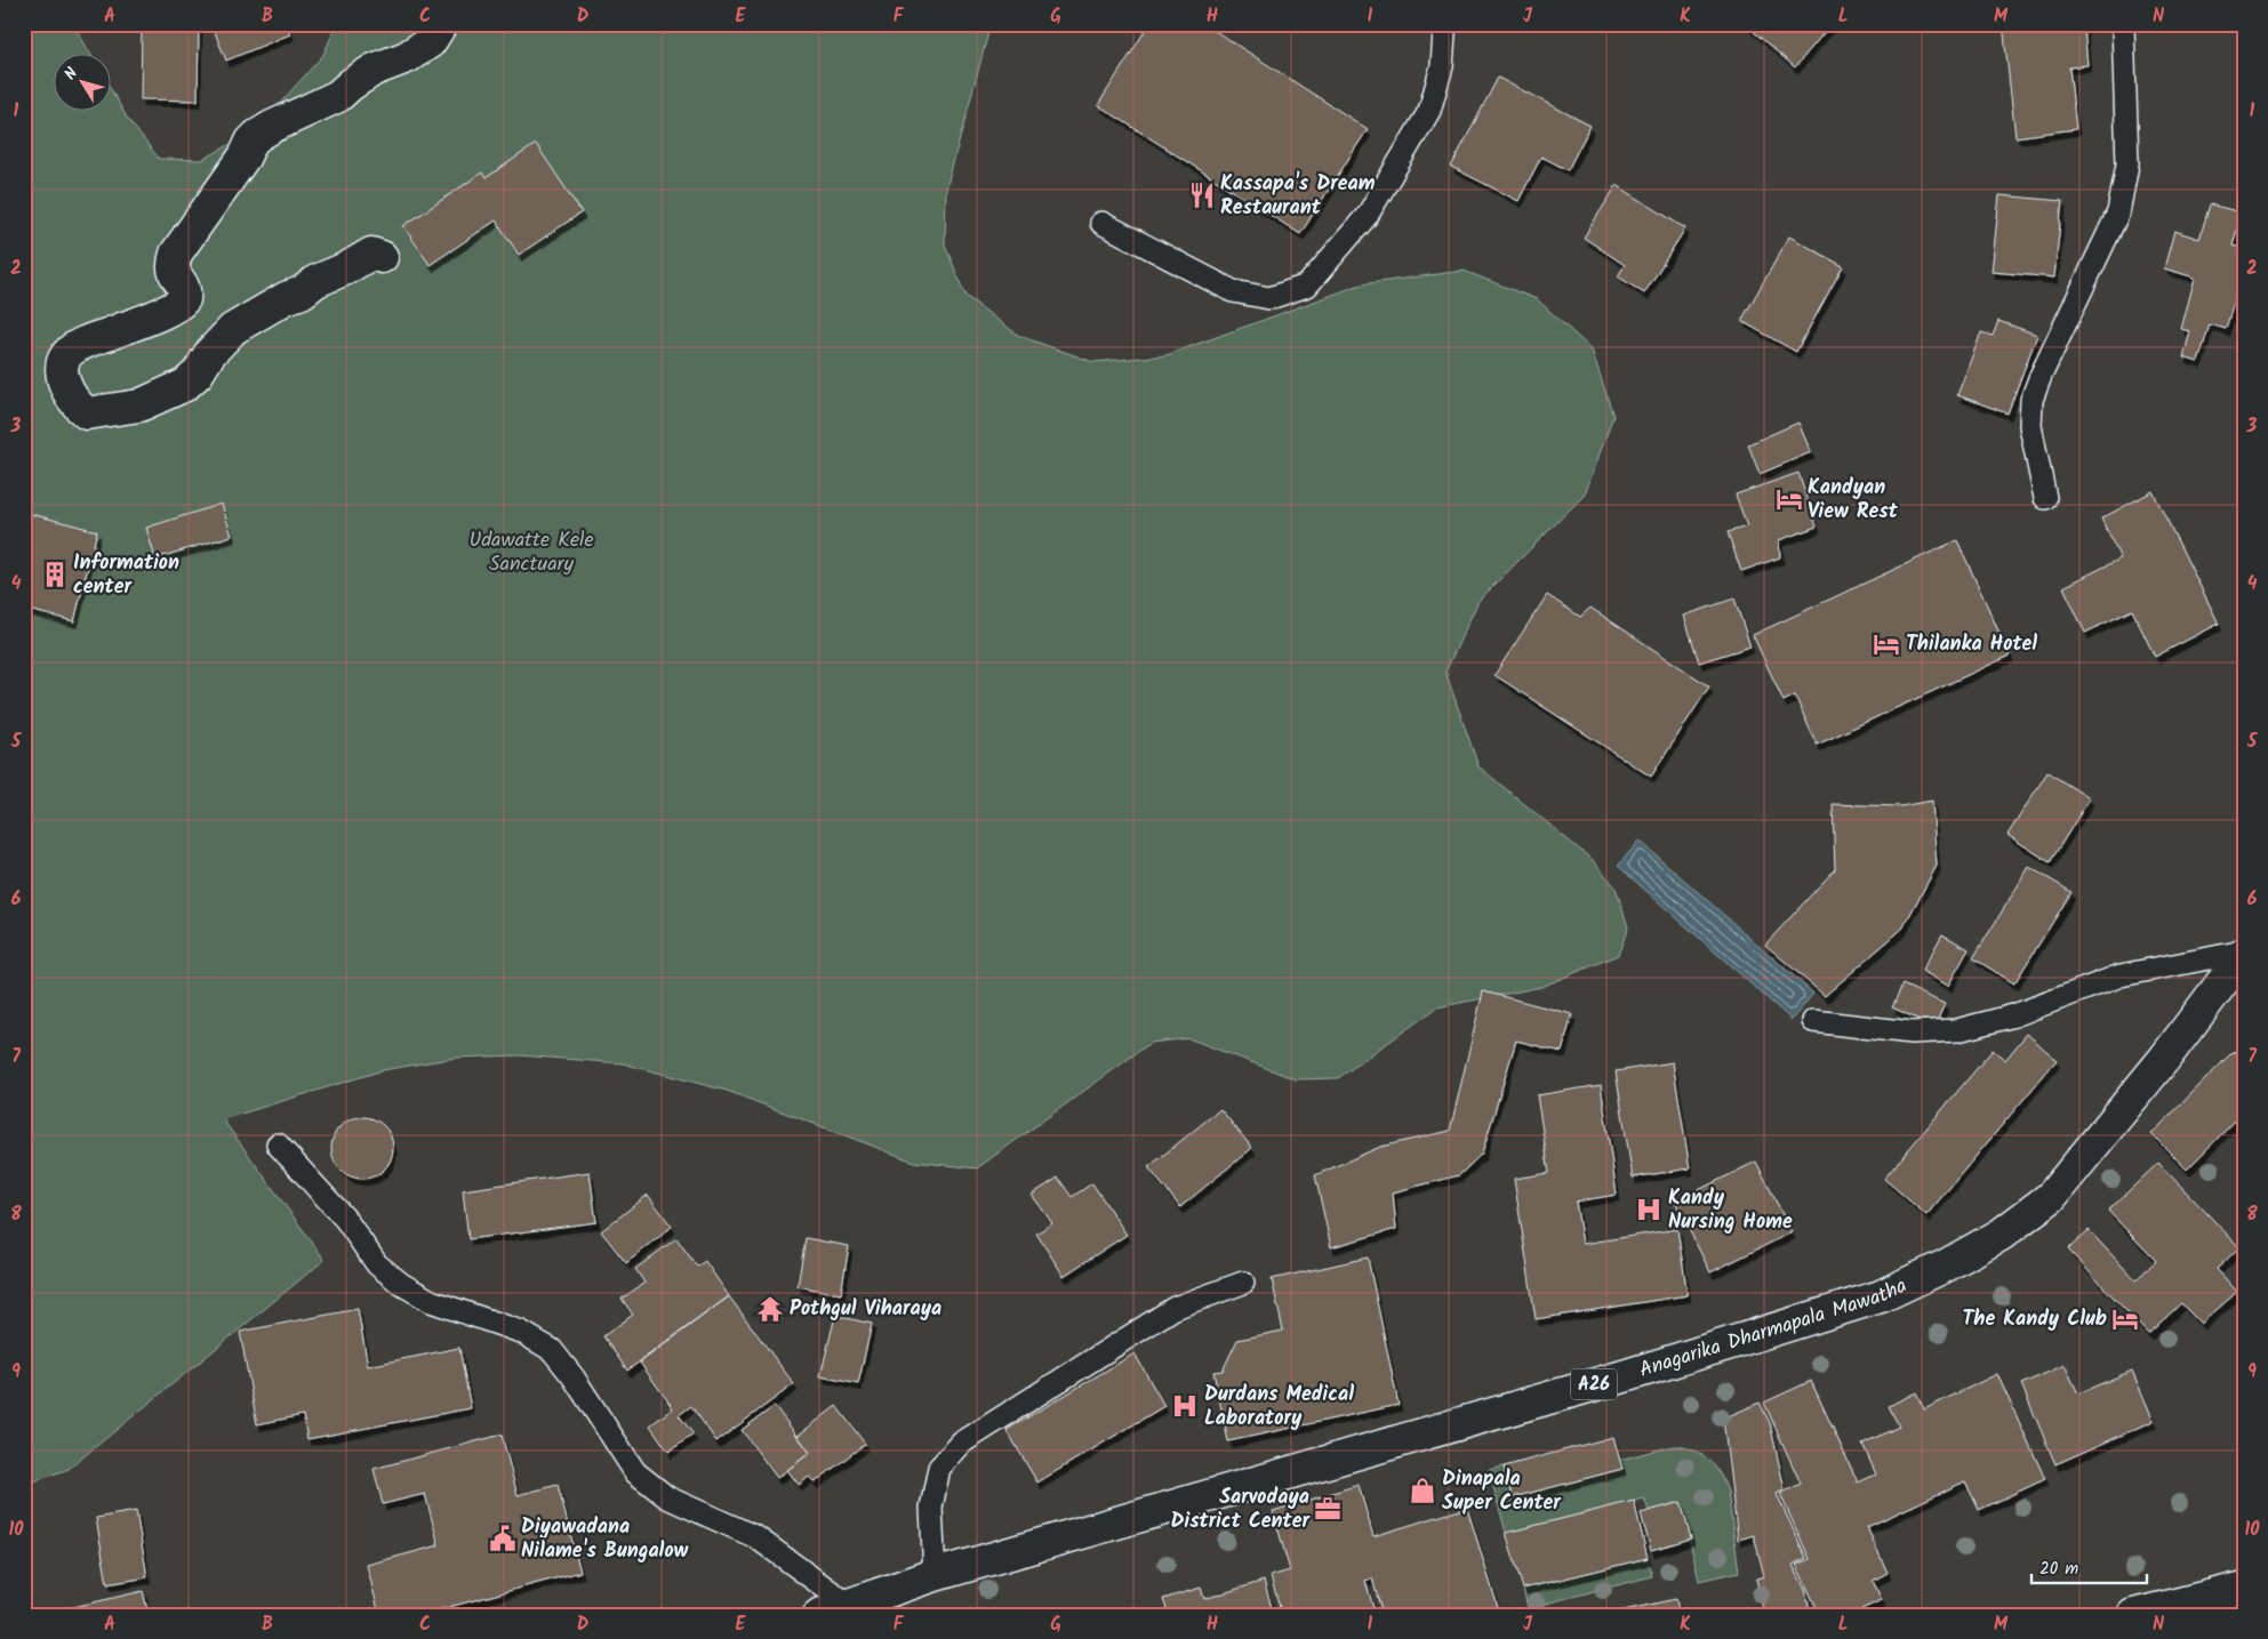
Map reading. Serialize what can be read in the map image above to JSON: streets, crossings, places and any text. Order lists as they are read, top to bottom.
{
  "streets": {
    "main road": ["Anagarika Dharmapala Mawatha", "A26"]
  },
  "parks": ["Udawatte Kele Sanctuary"],
  "places": {
    "restaurant": ["Kassapa's Dream Restaurant"],
    "hotel": ["Kandyan View Rest", "Thilanka Hotel", "The Kandy Club"],
    "building": ["Information center"],
    "hospital": ["Kandy Nursing Home", "Durdans Medical Laboratory"],
    "temple": ["Pothgul Viharaya"],
    "shop": ["Dinapala Super Center"],
    "office": ["Sarvodaya District Center"],
    "public building": ["Diyawadana Nilame's Bungalow"]
  },
  "scale_bar": "20 m",
  "north": "top left",
  "grid": {
    "columns": [
      "A",
      "B",
      "C",
      "D",
      "E",
      "F",
      "G",
      "H",
      "I",
      "J",
      "K",
      "L",
      "M",
      "N"
    ],
    "rows": [
      "1",
      "2",
      "3",
      "4",
      "5",
      "6",
      "7",
      "8",
      "9",
      "10"
    ]
  }
}
